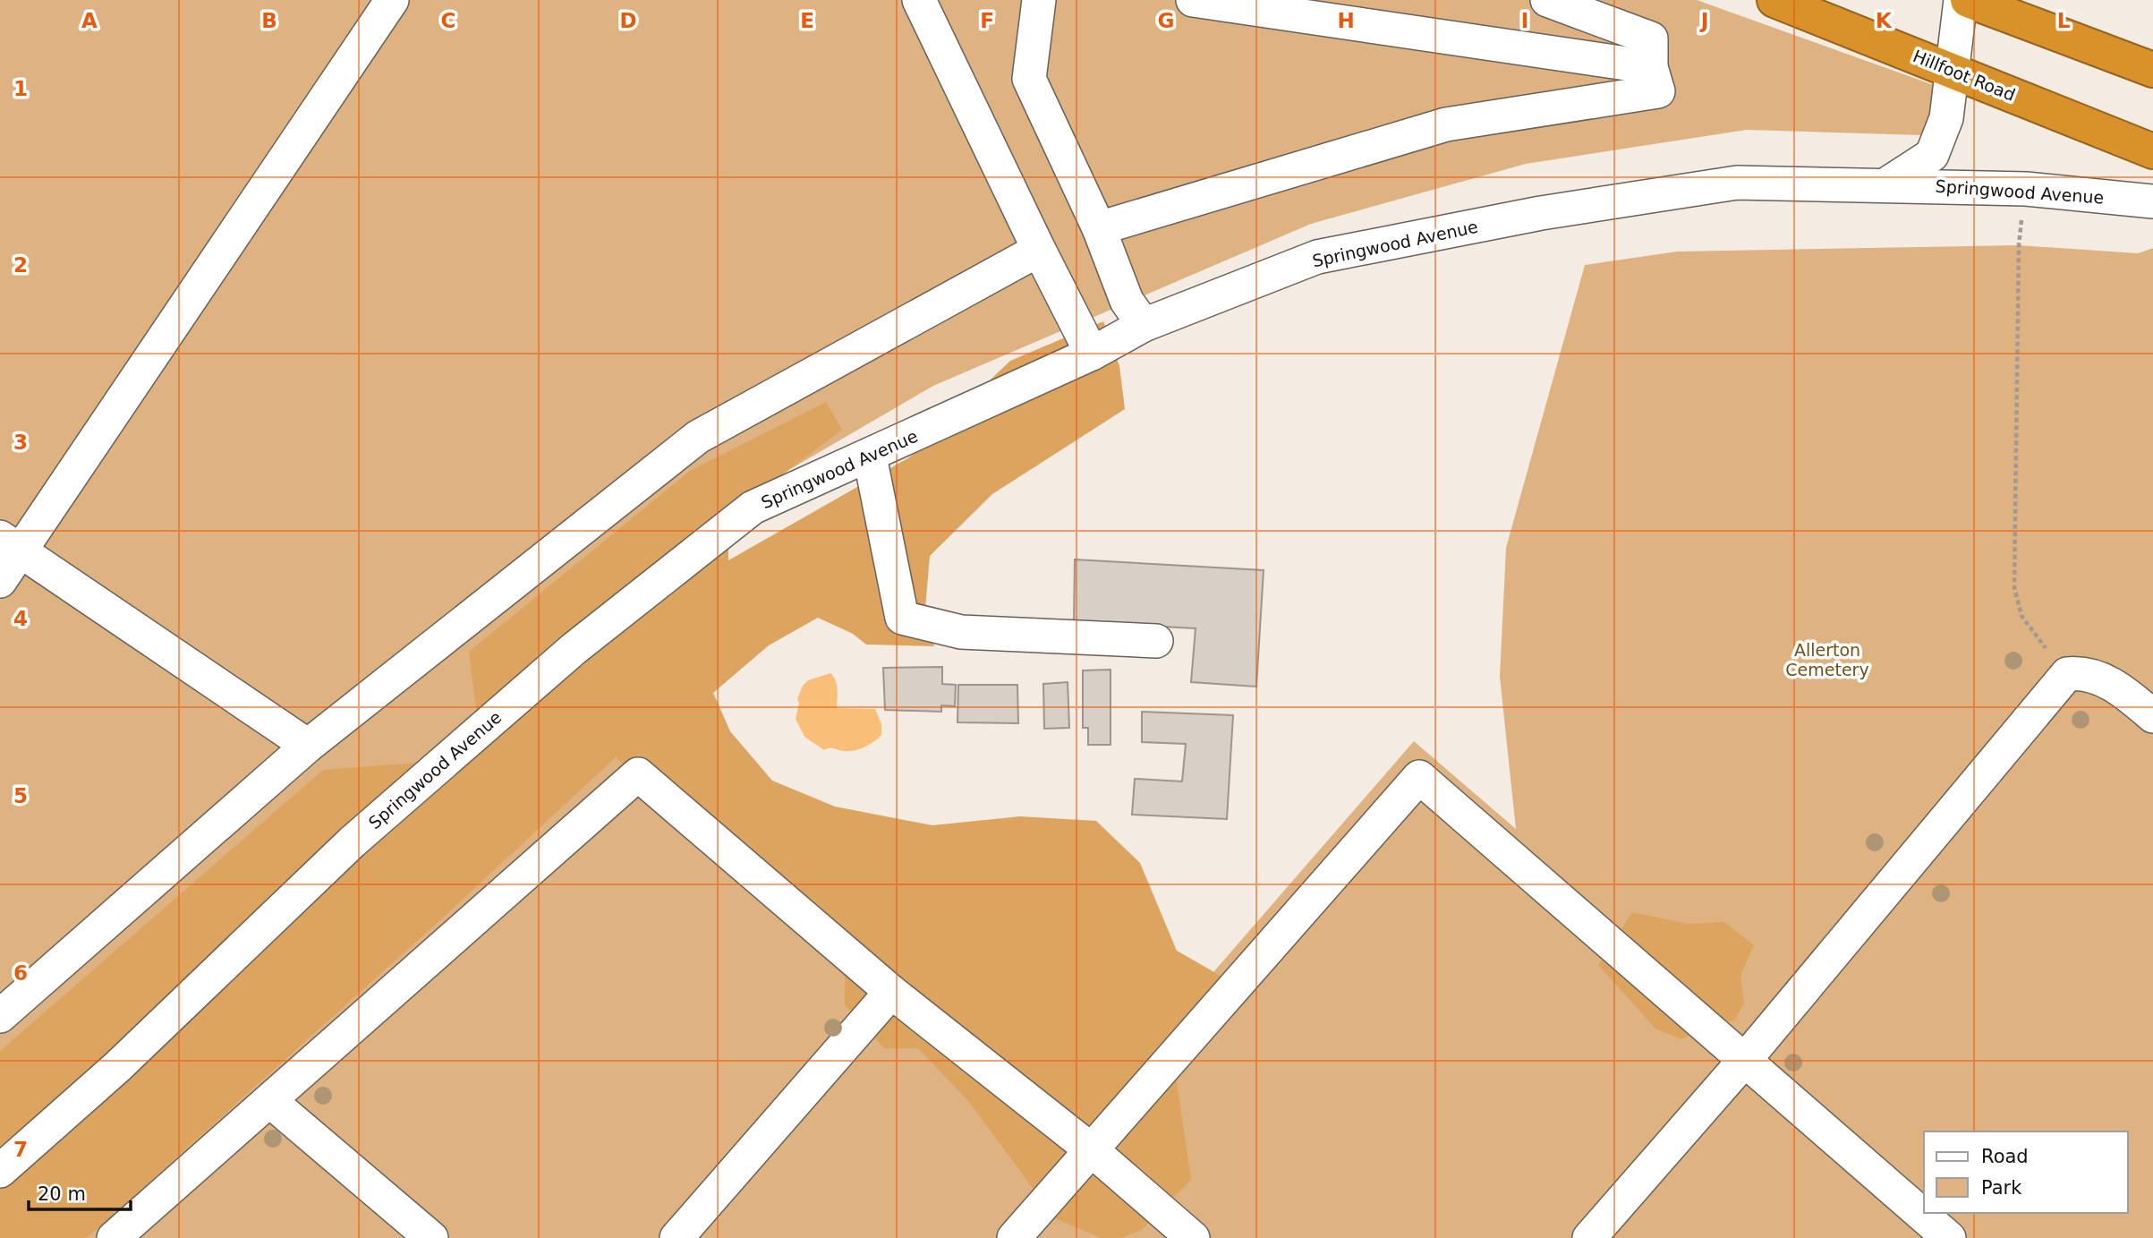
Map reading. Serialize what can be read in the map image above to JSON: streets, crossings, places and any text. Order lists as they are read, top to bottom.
{
  "streets": {
    "highway": ["Hillfoot Road"],
    "street": ["Springwood Avenue"]
  },
  "crossings": [
    ["Hillfoot Road", "Springwood Avenue"]
  ],
  "parks": ["Allerton Cemetery"],
  "legend": ["Road", "Park"],
  "scale_bar": "20 m",
  "grid": {
    "columns": [
      "A",
      "B",
      "C",
      "D",
      "E",
      "F",
      "G",
      "H",
      "I",
      "J",
      "K",
      "L"
    ],
    "rows": [
      "1",
      "2",
      "3",
      "4",
      "5",
      "6",
      "7"
    ]
  }
}
